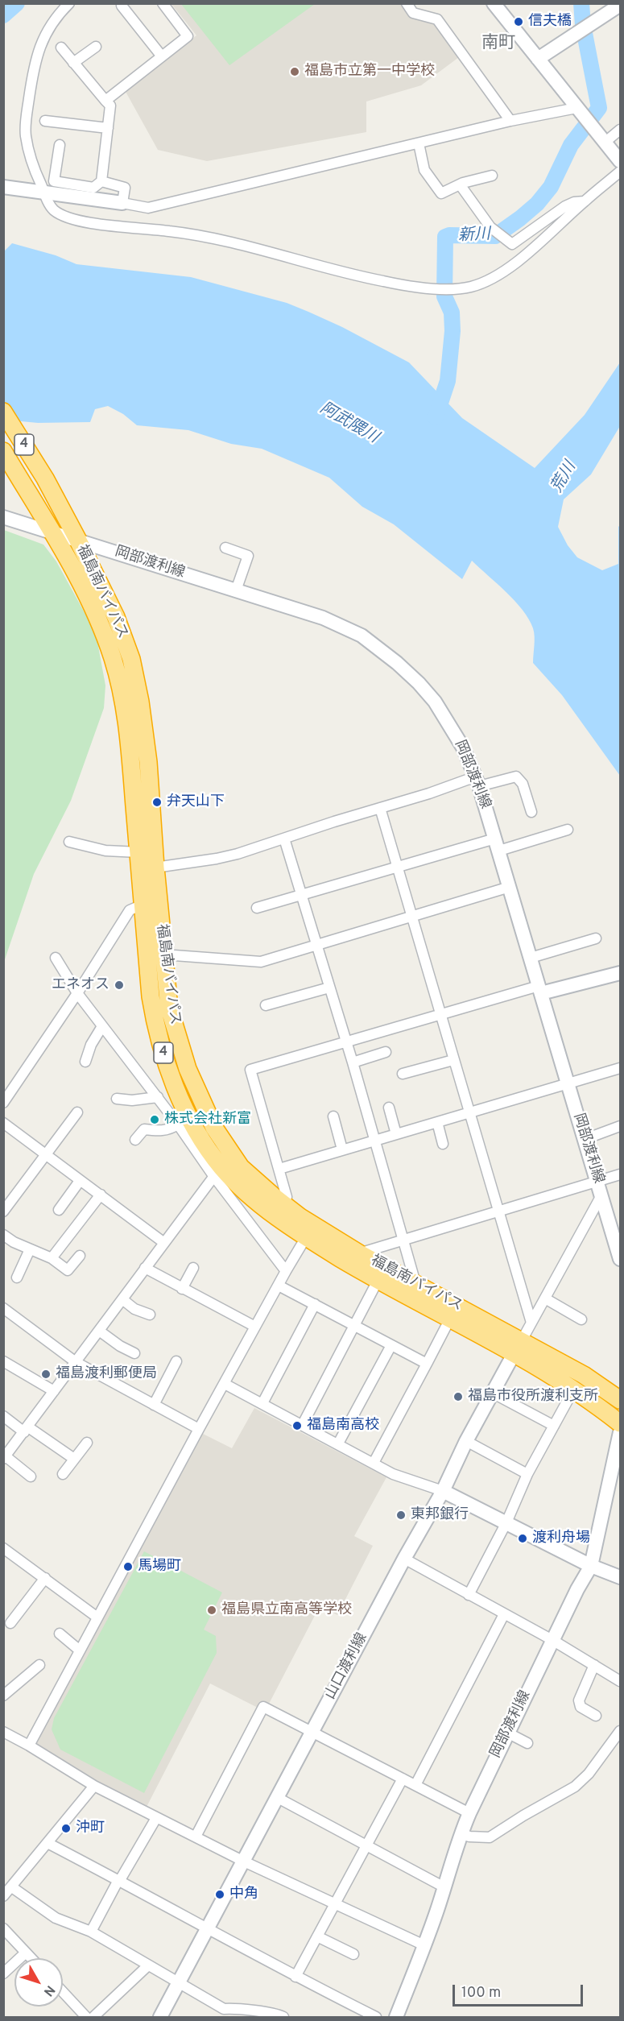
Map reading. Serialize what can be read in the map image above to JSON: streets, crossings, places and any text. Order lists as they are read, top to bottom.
{
  "streets": {
    "highway": ["4", "福島南バイパス"],
    "main road": ["岡部渡利線", "山口渡利線"]
  },
  "crossings": [
    ["岡部渡利線", "福島南バイパス"],
    ["福島南バイパス", "山口渡利線"]
  ],
  "districts": ["南町"],
  "water": ["新川", "阿武隈川", "荒川"],
  "places": [
    "信夫橋",
    "福島市立第一中学校",
    "弁天山下",
    "エネオス",
    "株式会社新富",
    "福島渡利郵便局",
    "福島市役所渡利支所",
    "福島南高校",
    "東邦銀行",
    "渡利舟場",
    "馬場町",
    "福島県立南高等学校",
    "沖町",
    "中角"
  ],
  "scale_bar": "100 m",
  "north": "bottom right"
}
